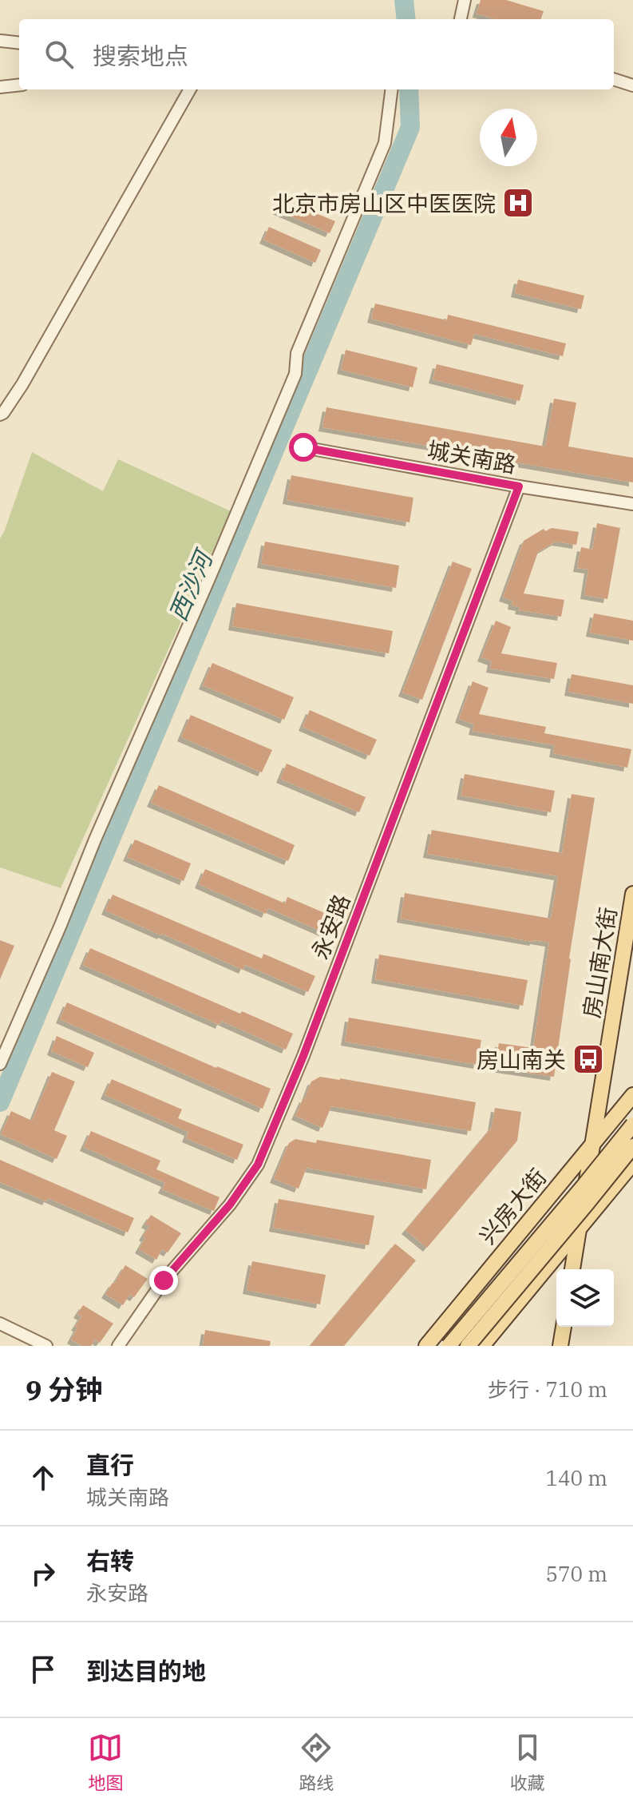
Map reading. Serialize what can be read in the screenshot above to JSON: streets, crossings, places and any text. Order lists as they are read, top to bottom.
{
  "streets": {
    "main road": ["房山南大街", "兴房大街"],
    "street": ["城关南路", "永安路"]
  },
  "crossings": [
    ["城关南路", "永安路"],
    ["房山南大街", "兴房大街"]
  ],
  "water": ["西沙河"],
  "places": {
    "hospital": ["北京市房山区中医医院"],
    "bus stop": ["房山南关"]
  },
  "north": "top",
  "page": {
    "search": "搜索地点",
    "heading": ["9 分钟", "步行 · 710 m"],
    "list": [
      ["直行", "城关南路", "140 m"],
      ["右转", "永安路", "570 m"],
      "到达目的地"
    ],
    "nav": ["地图", "路线", "收藏"]
  }
}
